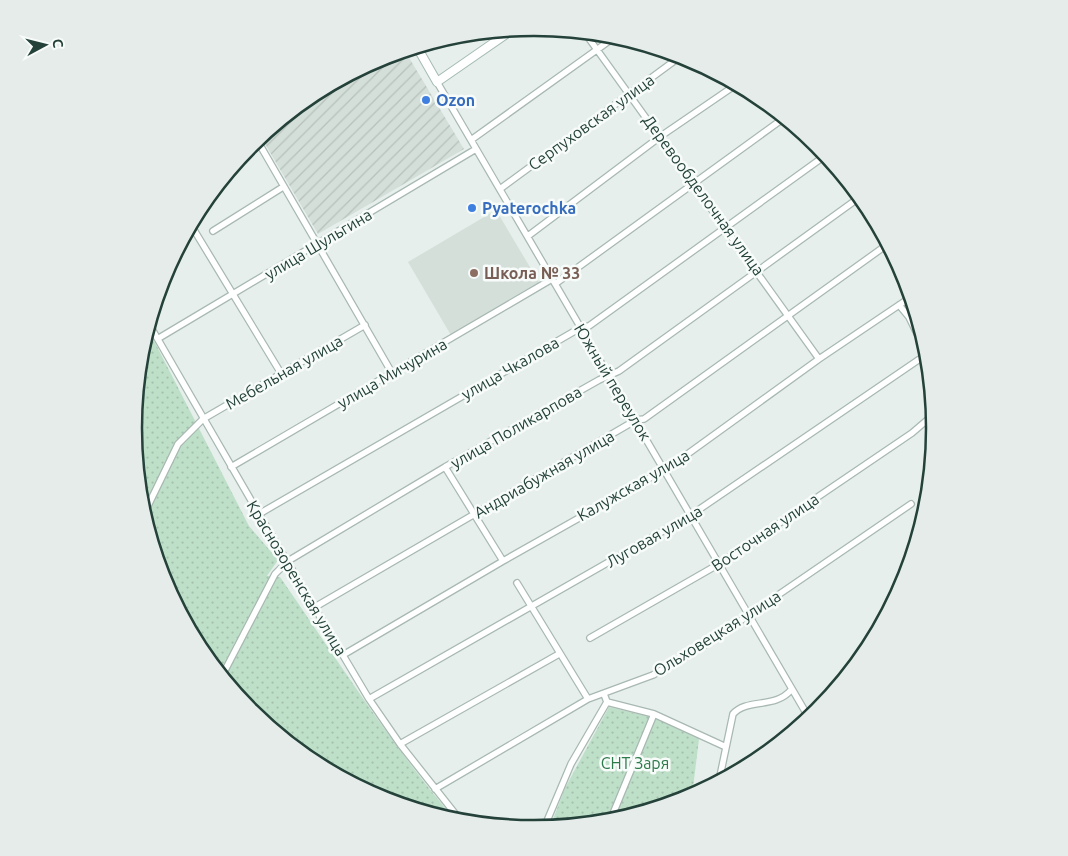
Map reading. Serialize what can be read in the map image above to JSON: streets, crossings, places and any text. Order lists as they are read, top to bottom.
{
  "streets": {
    "main road": ["Южный переулок"],
    "street": [
      "Серпуховская улица",
      "Деревообделочная улица",
      "улица Шульгина",
      "улица Чкалова",
      "Мебельная улица",
      "улица Мичурина",
      "улица Поликарпова",
      "Андриабужная улица",
      "Калужская улица",
      "Восточная улица",
      "Луговая улица",
      "Краснозоренская улица",
      "Ольховецкая улица"
    ]
  },
  "crossings": [
    ["Серпуховская улица", "Деревообделочная улица"],
    ["Серпуховская улица", "Южный переулок"],
    ["Деревообделочная улица", "улица Чкалова"],
    ["Деревообделочная улица", "улица Мичурина"],
    ["Деревообделочная улица", "улица Поликарпова"],
    ["Деревообделочная улица", "Андриабужная улица"],
    ["Деревообделочная улица", "Калужская улица"],
    ["улица Шульгина", "Южный переулок"],
    ["улица Шульгина", "Краснозоренская улица"],
    ["улица Чкалова", "Южный переулок"],
    ["улица Чкалова", "Краснозоренская улица"],
    ["Мебельная улица", "Краснозоренская улица"],
    ["улица Мичурина", "Южный переулок"],
    ["улица Мичурина", "Краснозоренская улица"],
    ["Южный переулок", "улица Поликарпова"],
    ["Южный переулок", "Андриабужная улица"],
    ["Южный переулок", "Калужская улица"],
    ["Южный переулок", "Восточная улица"],
    ["Южный переулок", "Луговая улица"],
    ["Южный переулок", "Ольховецкая улица"],
    ["улица Поликарпова", "Краснозоренская улица"],
    ["Андриабужная улица", "Краснозоренская улица"],
    ["Калужская улица", "Краснозоренская улица"],
    ["Луговая улица", "Краснозоренская улица"],
    ["Краснозоренская улица", "Ольховецкая улица"]
  ],
  "parks": ["СНТ Заря"],
  "places": ["Ozon", "Pyaterochka", "Школа № 33"],
  "north": "right"
}
